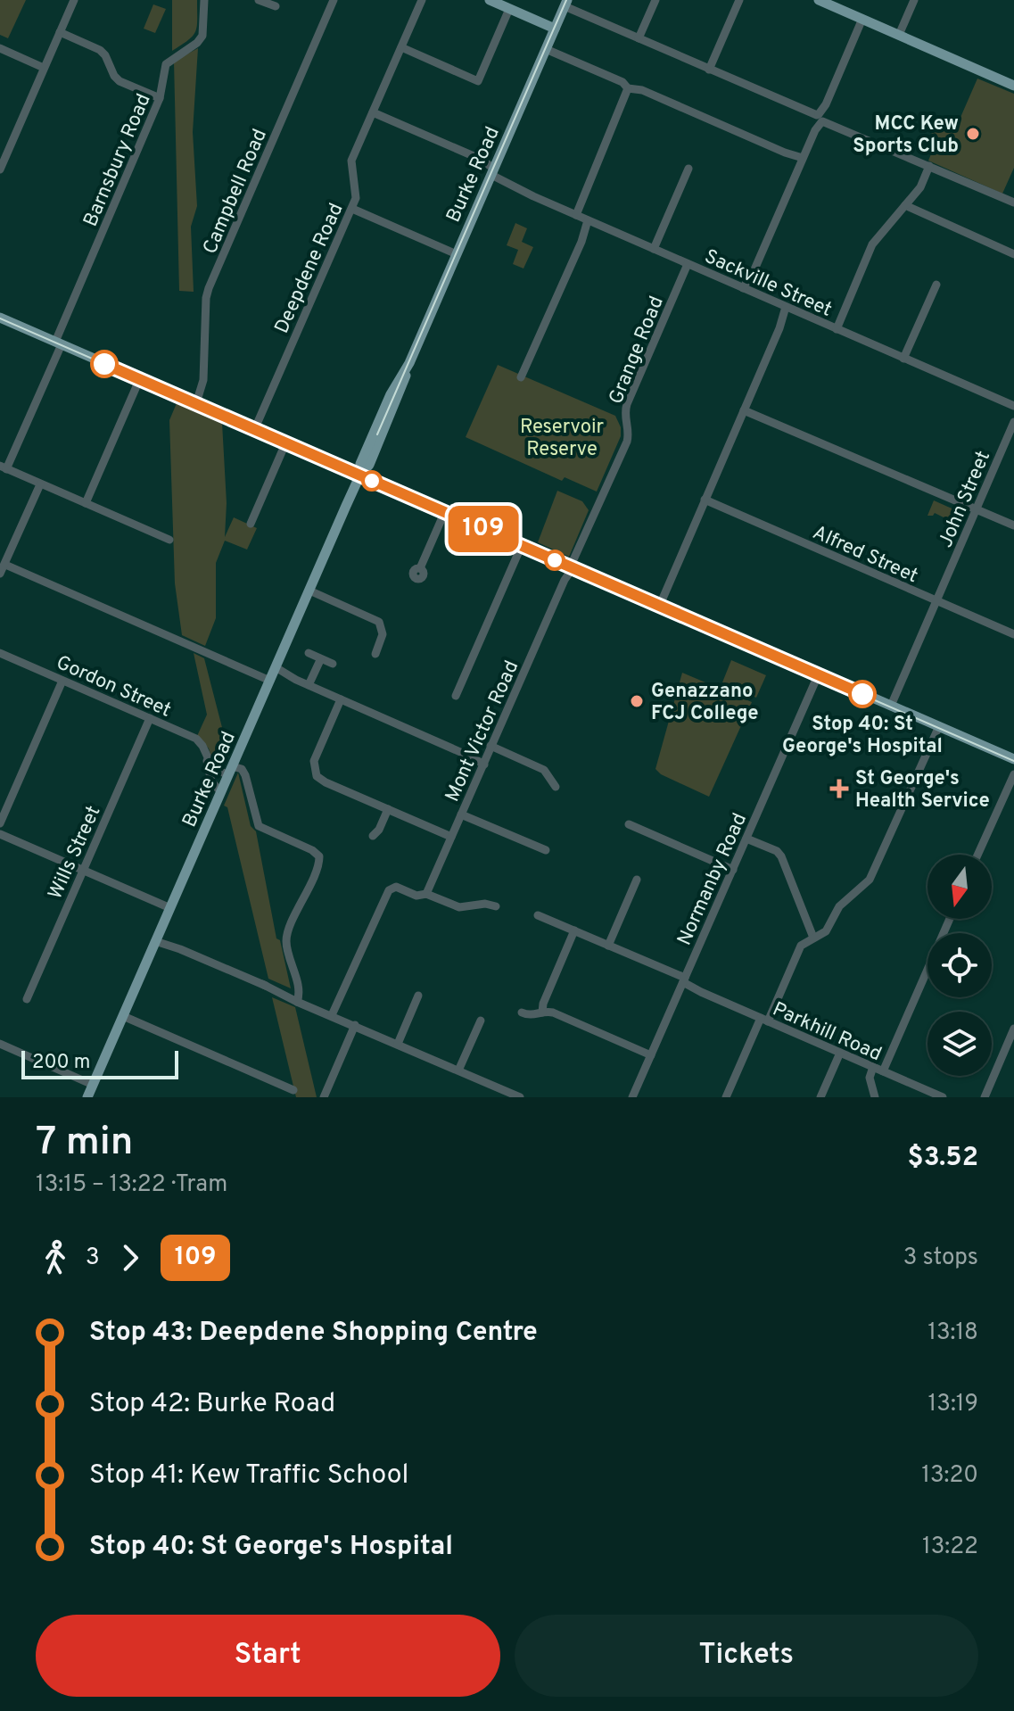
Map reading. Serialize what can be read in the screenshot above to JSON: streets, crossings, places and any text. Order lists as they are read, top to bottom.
{
  "streets": {
    "main road": ["Burke Road"],
    "street": [
      "Barnsbury Road",
      "Campbell Road",
      "Deepdene Road",
      "Sackville Street",
      "Grange Road",
      "John Street",
      "Alfred Street",
      "Gordon Street",
      "Mont Victor Road",
      "Wills Street",
      "Normanby Road",
      "Parkhill Road"
    ]
  },
  "crossings": [
    ["Burke Road", "Sackville Street"],
    ["Burke Road", "Gordon Street"],
    ["Deepdene Road", "Sackville Street"],
    ["Sackville Street", "Grange Road"],
    ["Grange Road", "Mont Victor Road"],
    ["John Street", "Alfred Street"],
    ["Gordon Street", "Wills Street"],
    ["Normanby Road", "Parkhill Road"]
  ],
  "parks": ["Reservoir Reserve"],
  "places": {
    "other": ["MCC Kew Sports Club", "Stop 40: St George's Hospital", "Genazzano FCJ College"],
    "health": ["St George's Health Service"]
  },
  "lines": ["tram line 109"],
  "scale_bar": "200 m",
  "north": "bottom",
  "page": {
    "on_map": "109",
    "scale": "200 m",
    "heading": ["7 min", "13:15 – 13:22 · Tram", "$3.52"],
    "legs": ["3", "109", "3 stops"],
    "list": [
      {
        "name": "Stop 43: Deepdene Shopping Centre",
        "value": "13:18"
      },
      {
        "name": "Stop 42: Burke Road",
        "value": "13:19"
      },
      {
        "name": "Stop 41: Kew Traffic School",
        "value": "13:20"
      },
      {
        "name": "Stop 40: St George's Hospital",
        "value": "13:22"
      }
    ],
    "buttons": ["Start", "Tickets"]
  }
}
